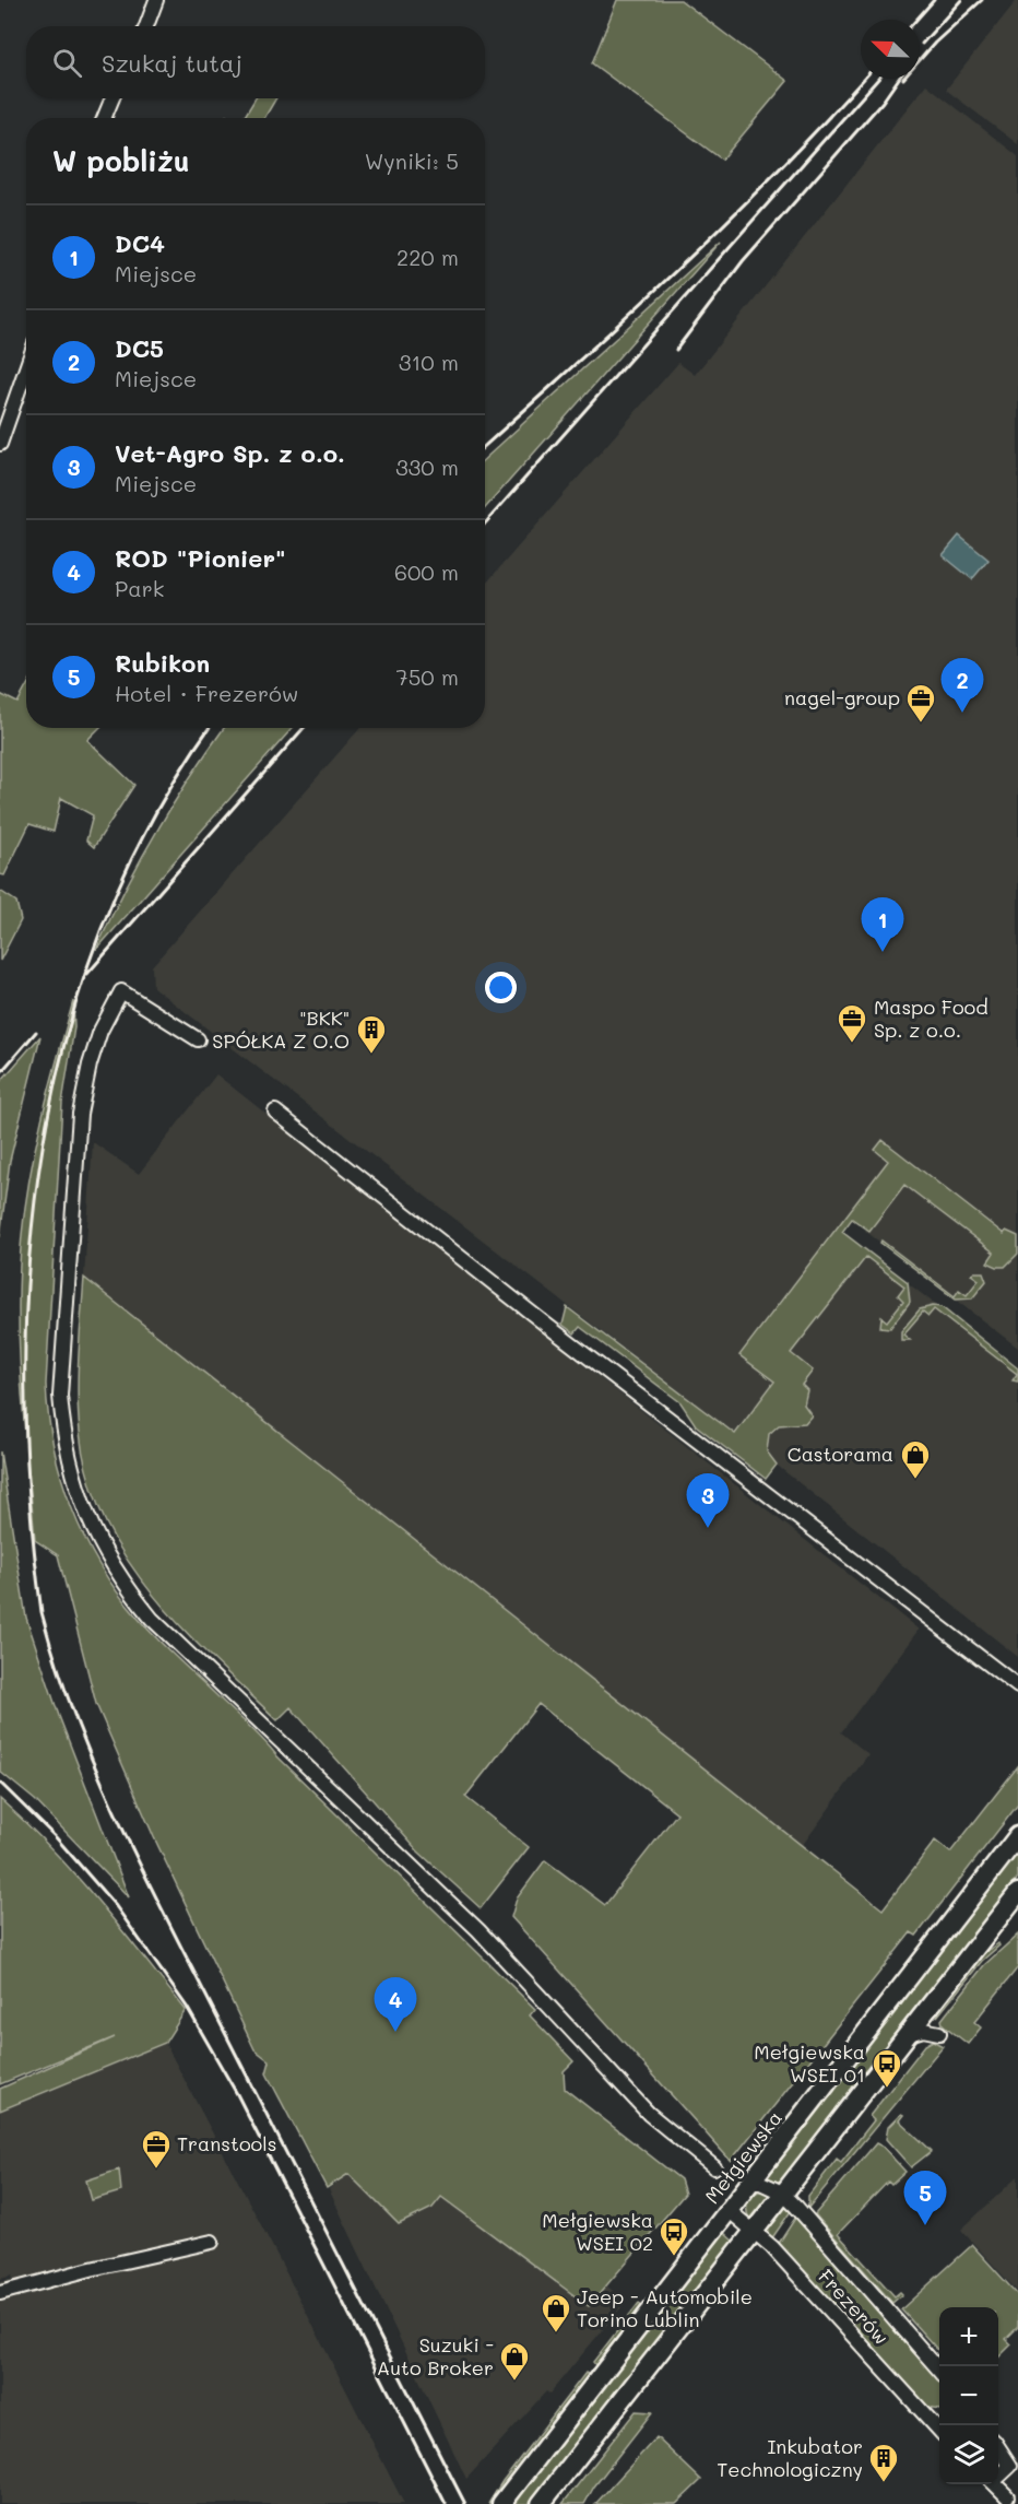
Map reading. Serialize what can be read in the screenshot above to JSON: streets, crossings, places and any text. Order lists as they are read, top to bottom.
{
  "streets": {
    "main road": ["Mełgiewska"],
    "street": ["Frezerów"]
  },
  "crossings": [
    ["Mełgiewska", "Frezerów"]
  ],
  "places": {
    "office": ["nagel-group", "Maspo Food Sp. z o.o.", "Transtools"],
    "building": ["\"BKK\" SPÓŁKA Z O.O", "Inkubator Technologiczny"],
    "shop": ["Castorama", "Jeep - Automobile Torino Lublin", "Suzuki - Auto Broker"],
    "bus stop": ["Mełgiewska WSEI 01", "Mełgiewska WSEI 02"]
  },
  "north": "top left",
  "page": {
    "search": "Szukaj tutaj",
    "heading": ["W pobliżu", "Wyniki: 5"],
    "list": [
      {
        "mark": "1",
        "name": "DC4",
        "note": "Miejsce",
        "value": "220 m"
      },
      {
        "mark": "2",
        "name": "DC5",
        "note": "Miejsce",
        "value": "310 m"
      },
      {
        "mark": "3",
        "name": "Vet-Agro Sp. z o.o.",
        "note": "Miejsce",
        "value": "330 m"
      },
      {
        "mark": "4",
        "name": "ROD \"Pionier\"",
        "note": "Park",
        "value": "600 m"
      },
      {
        "mark": "5",
        "name": "Rubikon",
        "note": "Hotel · Frezerów",
        "value": "750 m"
      }
    ],
    "pins": [
      "2",
      "1",
      "3",
      "4",
      "5"
    ],
    "map_buttons": ["+", "−"]
  }
}
